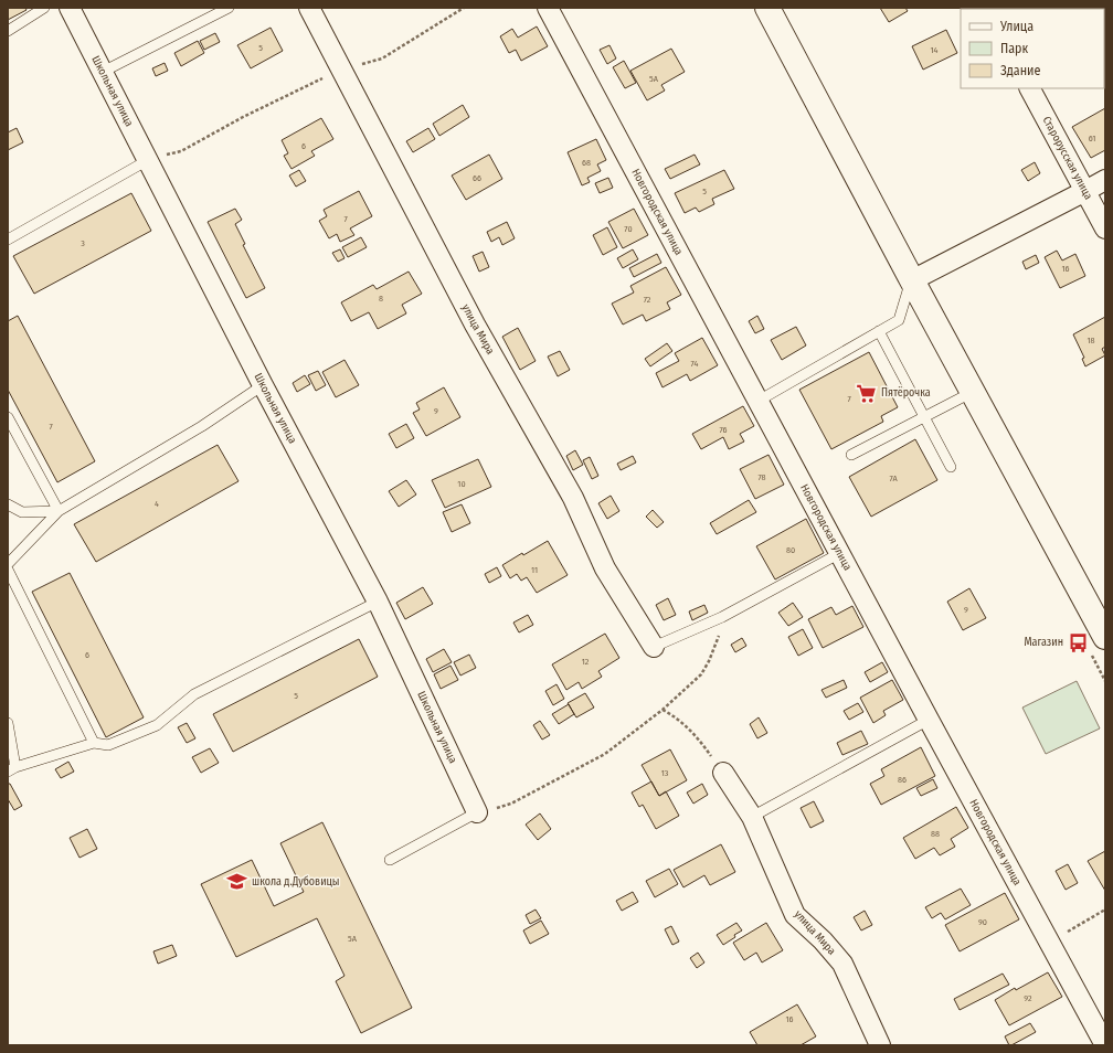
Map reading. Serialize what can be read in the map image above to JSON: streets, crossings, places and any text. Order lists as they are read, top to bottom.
{
  "streets": {
    "street": [
      "Школьная улица",
      "Старорусская улица",
      "Новгородская улица",
      "улица Мира"
    ]
  },
  "places": {
    "supermarket": ["Пятёрочка"],
    "bus stop": ["Магазин"],
    "school or university": ["школа д.Дубовицы"]
  },
  "house_numbers": [
    "5",
    "14",
    "5А",
    "61",
    "6",
    "68",
    "66",
    "5",
    "7",
    "70",
    "3",
    "16",
    "8",
    "72",
    "18",
    "74",
    "7",
    "9",
    "7",
    "76",
    "78",
    "7А",
    "10",
    "4",
    "80",
    "11",
    "9",
    "6",
    "12",
    "5",
    "13",
    "86",
    "88",
    "90",
    "5А",
    "92",
    "16"
  ],
  "legend": ["Улица", "Парк", "Здание"]
}
